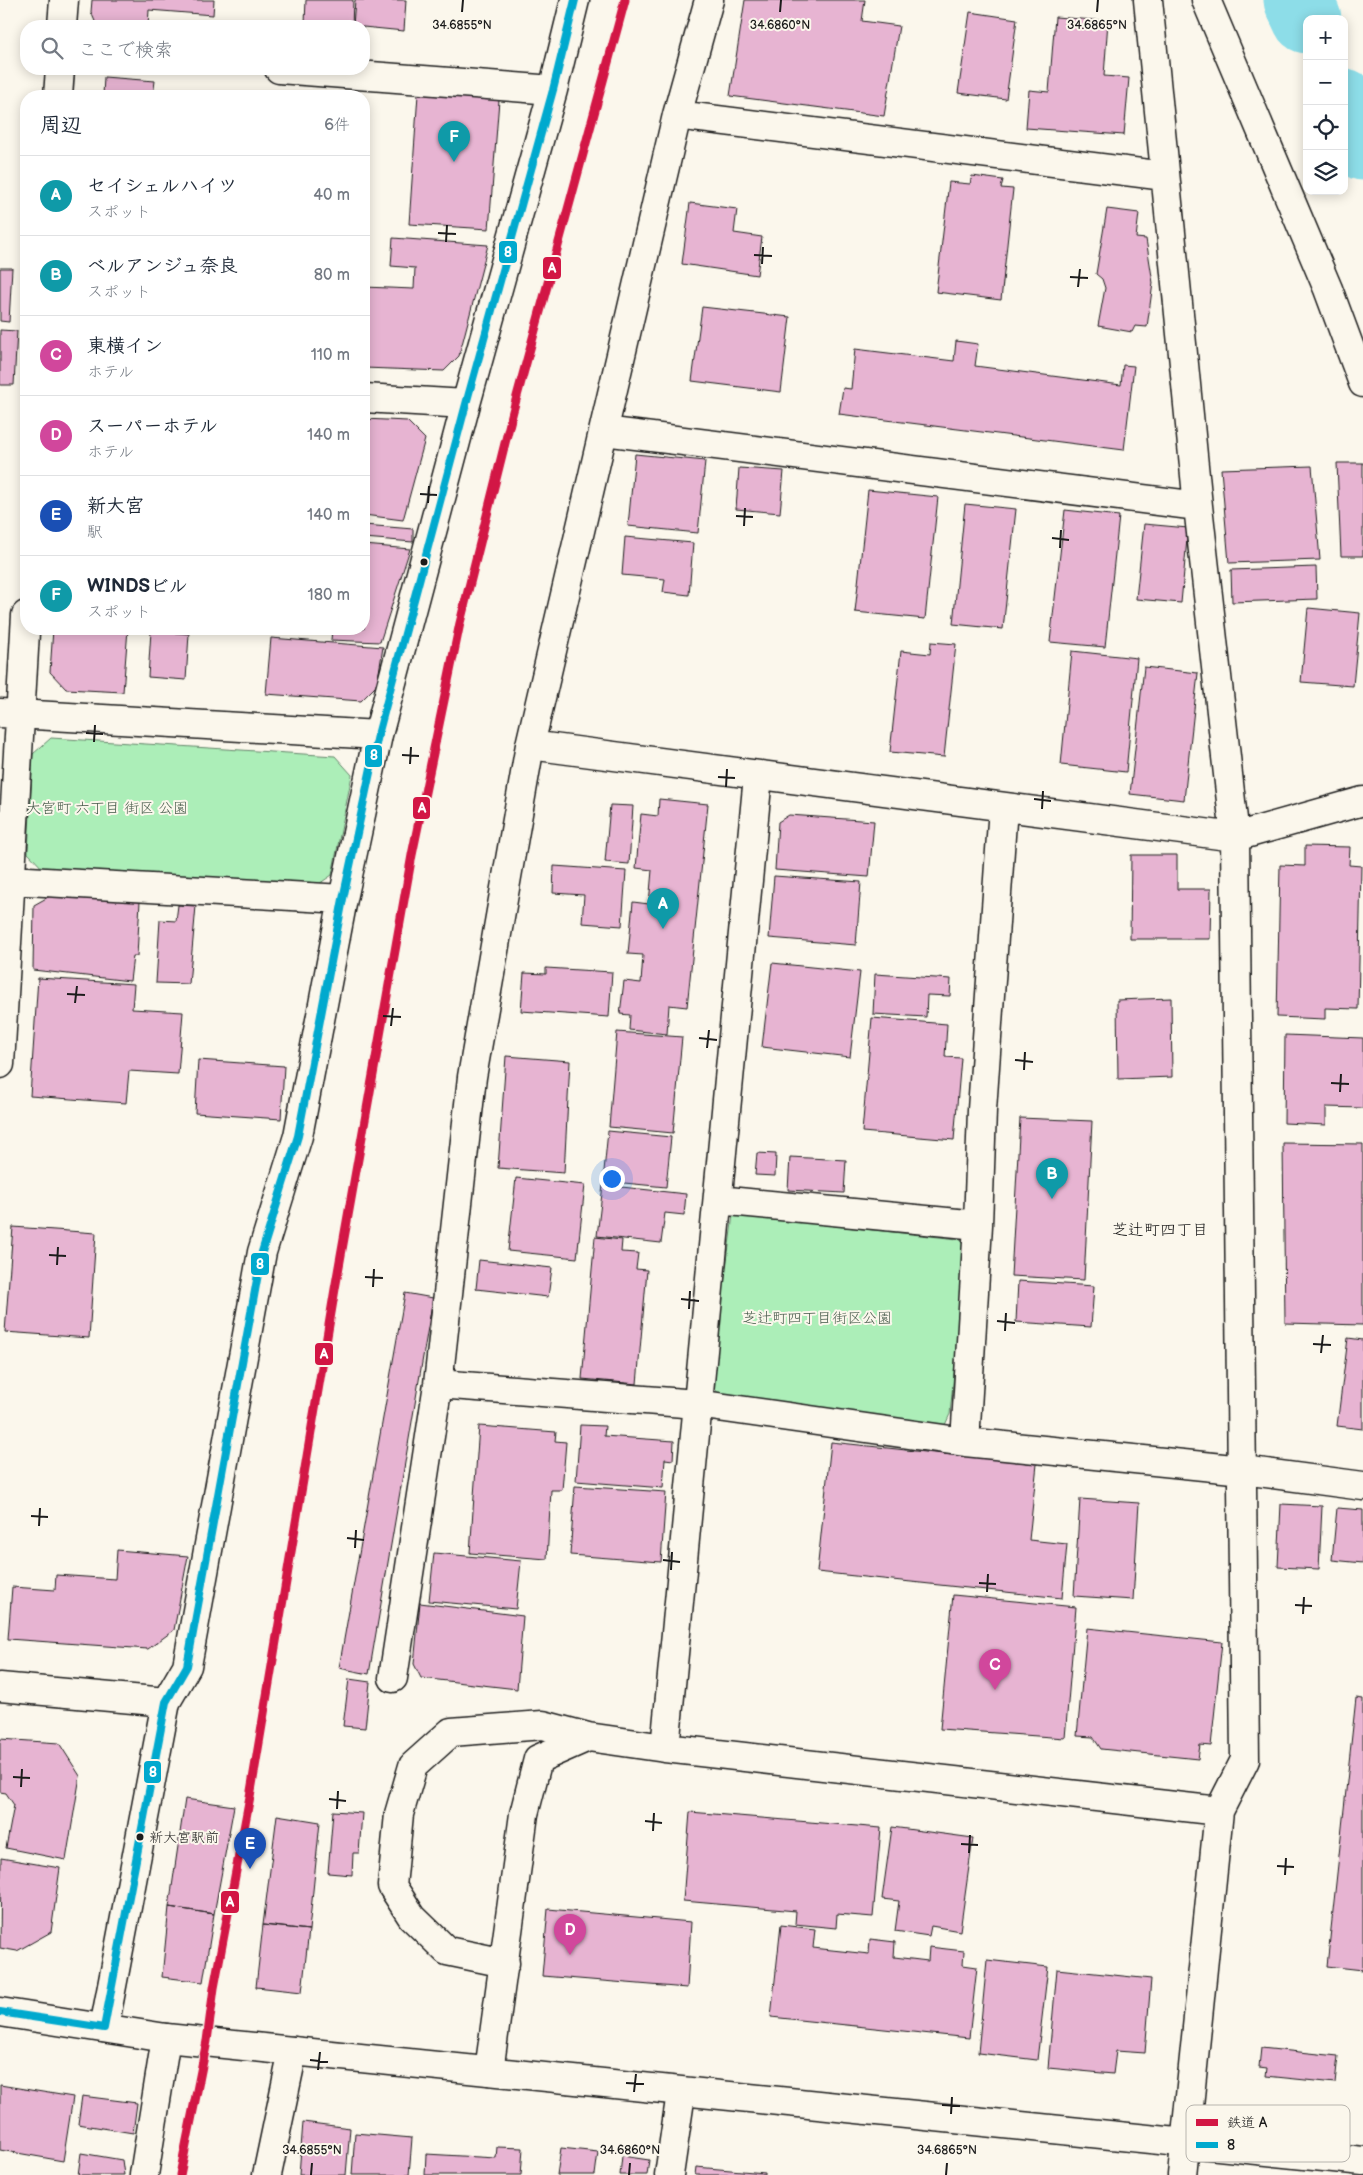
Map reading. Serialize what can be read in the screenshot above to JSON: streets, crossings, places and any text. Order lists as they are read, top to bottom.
{
  "districts": ["芝辻町四丁目"],
  "parks": ["大宮町 六丁目 街区 公園", "芝辻町四丁目街区公園"],
  "places": ["新大宮駅前"],
  "lines": ["rail line A", "transit line 8"],
  "legend": ["鉄道 A", "8"],
  "page": {
    "map_buttons": ["+", "−"],
    "search": "ここで検索",
    "heading": ["周辺", "6件"],
    "pins": [
      "F",
      "A",
      "B",
      "C",
      "E",
      "D"
    ],
    "list": [
      {
        "mark": "A",
        "name": "セイシェルハイツ",
        "note": "スポット",
        "value": "40 m"
      },
      {
        "mark": "B",
        "name": "ベルアンジュ奈良",
        "note": "スポット",
        "value": "80 m"
      },
      {
        "mark": "C",
        "name": "東横イン",
        "note": "ホテル",
        "value": "110 m"
      },
      {
        "mark": "D",
        "name": "スーパーホテル",
        "note": "ホテル",
        "value": "140 m"
      },
      {
        "mark": "E",
        "name": "新大宮",
        "note": "駅",
        "value": "140 m"
      },
      {
        "mark": "F",
        "name": "WINDSビル",
        "note": "スポット",
        "value": "180 m"
      }
    ]
  },
  "coordinates": ["34.6855°N", "34.6860°N", "34.6865°N"]
}
